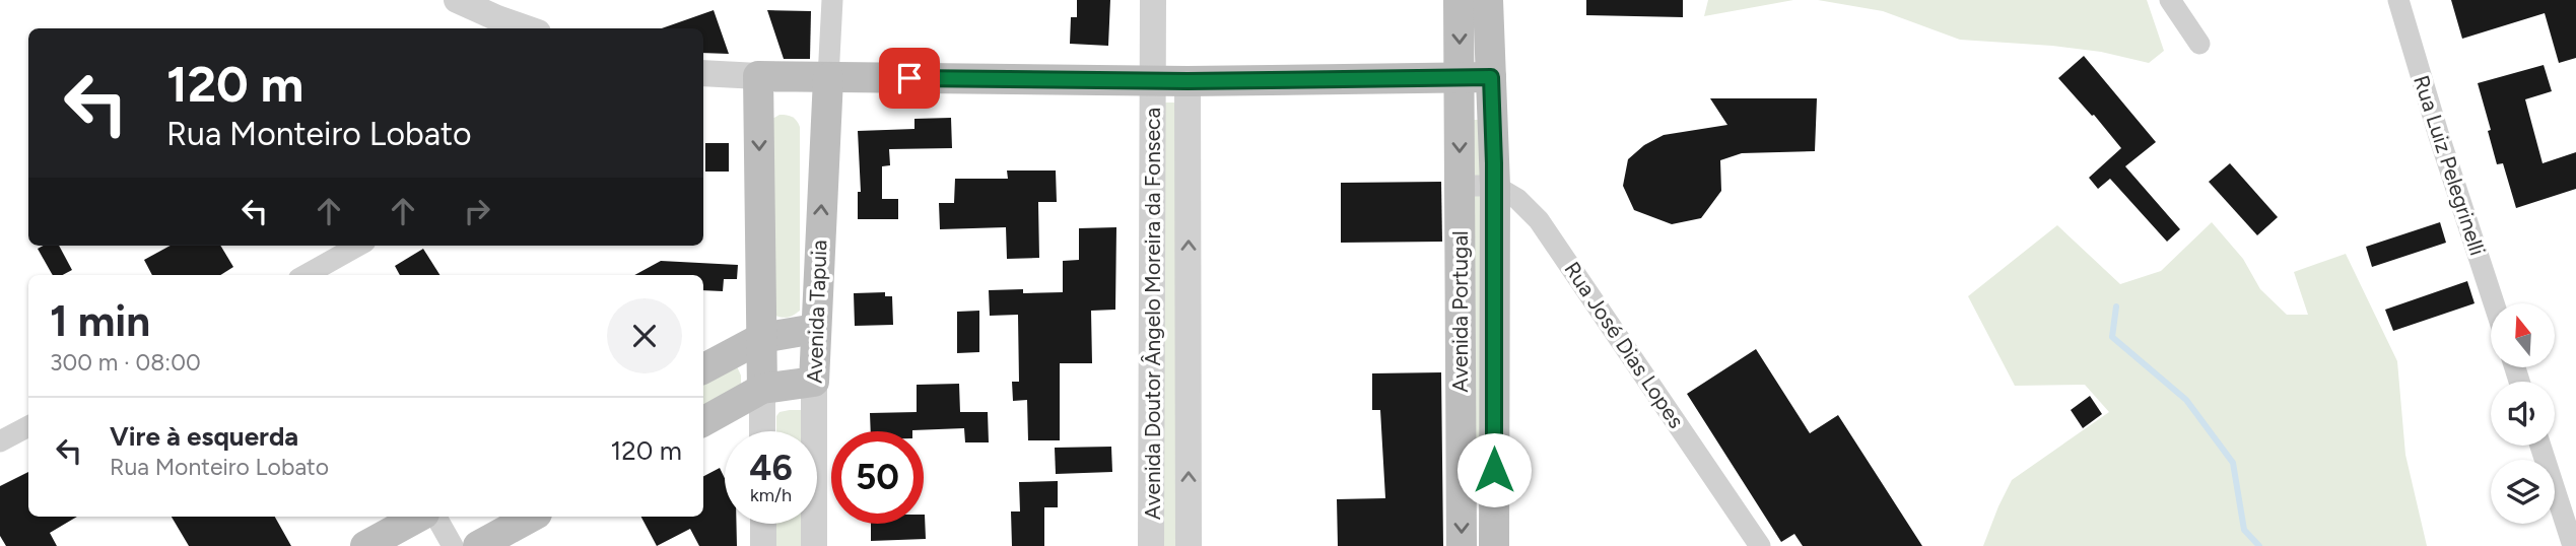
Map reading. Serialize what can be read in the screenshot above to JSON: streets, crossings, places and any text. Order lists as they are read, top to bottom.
{
  "streets": {
    "main road": ["Avenida Tapuia", "Avenida Portugal"],
    "street": ["Rua Luiz Pelegrinelli", "Avenida Doutor Ângelo Moreira da Fonseca", "Rua José Dias Lopes"]
  },
  "crossings": [
    ["Avenida Portugal", "Rua José Dias Lopes"]
  ],
  "north": "top",
  "page": {
    "turn": ["120 m", "Rua Monteiro Lobato"],
    "heading": ["1 min", "300 m · 08:00"],
    "list": [
      {
        "name": "Vire à esquerda",
        "note": "Rua Monteiro Lobato",
        "value": "120 m"
      }
    ],
    "speed": "46 km/h",
    "limit": "50"
  }
}
